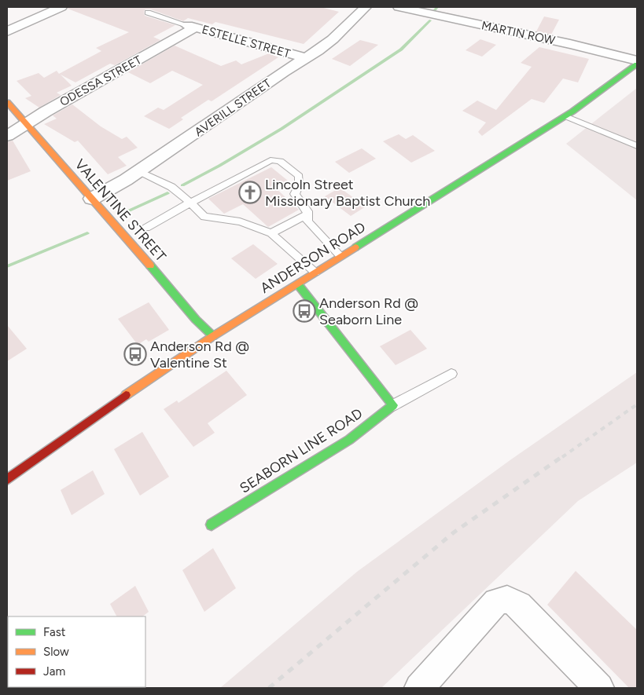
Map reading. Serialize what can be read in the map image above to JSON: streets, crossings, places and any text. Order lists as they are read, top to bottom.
{
  "streets": {
    "main road": ["VALENTINE STREET", "ANDERSON ROAD", "SEABORN LINE ROAD"],
    "street": [
      "MARTIN ROW",
      "ESTELLE STREET",
      "ODESSA STREET",
      "AVERILL STREET"
    ]
  },
  "crossings": [
    ["ESTELLE STREET", "ODESSA STREET"],
    ["ESTELLE STREET", "AVERILL STREET"],
    ["ODESSA STREET", "VALENTINE STREET"],
    ["AVERILL STREET", "VALENTINE STREET"],
    ["VALENTINE STREET", "ANDERSON ROAD"]
  ],
  "places": {
    "church": ["Lincoln Street Missionary Baptist Church"],
    "bus stop": ["Anderson Rd @ Seaborn Line", "Anderson Rd @ Valentine St"]
  },
  "legend": ["Fast", "Slow", "Jam"]
}
